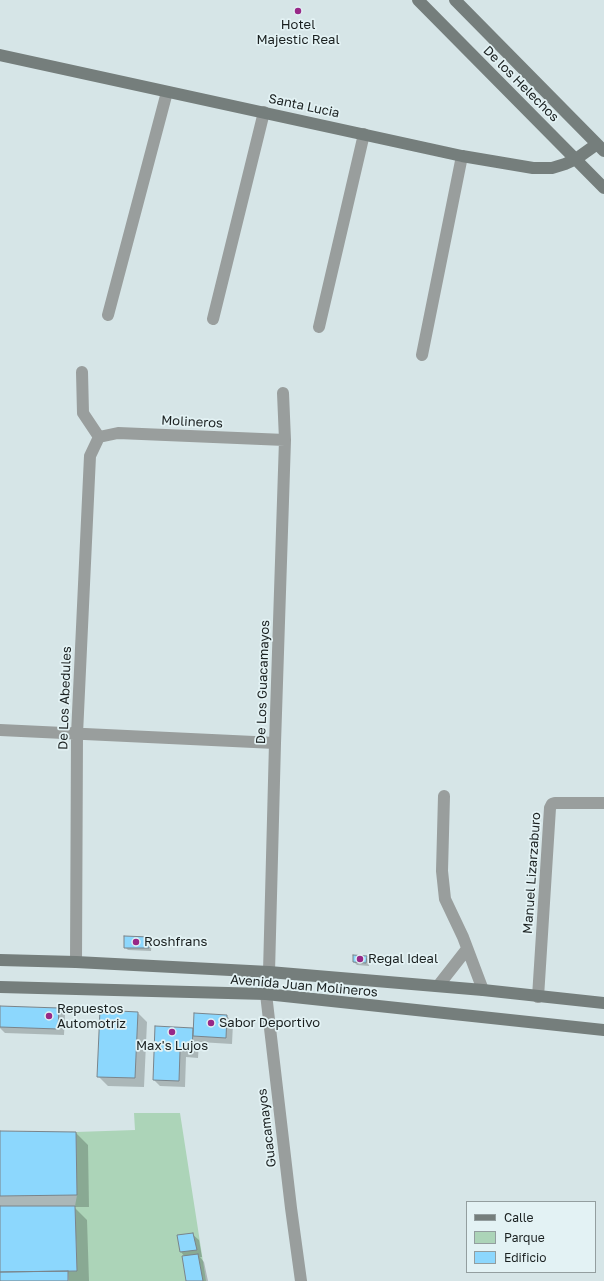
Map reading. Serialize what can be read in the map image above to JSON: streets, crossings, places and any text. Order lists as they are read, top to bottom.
{
  "streets": {
    "street": [
      "De los Helechos",
      "Santa Lucia",
      "Molineros",
      "De Los Guacamayos",
      "De Los Abedules",
      "Manuel Lizarzaburo",
      "Avenida Juan Molineros",
      "Guacamayos"
    ]
  },
  "crossings": [
    ["De los Helechos", "Santa Lucia"],
    ["Molineros", "De Los Guacamayos"],
    ["Molineros", "De Los Abedules"],
    ["De Los Guacamayos", "Avenida Juan Molineros"],
    ["De Los Guacamayos", "Guacamayos"],
    ["De Los Abedules", "Avenida Juan Molineros"],
    ["Manuel Lizarzaburo", "Avenida Juan Molineros"],
    ["Avenida Juan Molineros", "Guacamayos"]
  ],
  "places": [
    "Hotel Majestic Real",
    "Roshfrans",
    "Regal Ideal",
    "Repuestos Automotriz",
    "Sabor Deportivo",
    "Max's Lujos"
  ],
  "legend": ["Calle", "Parque", "Edificio"]
}
